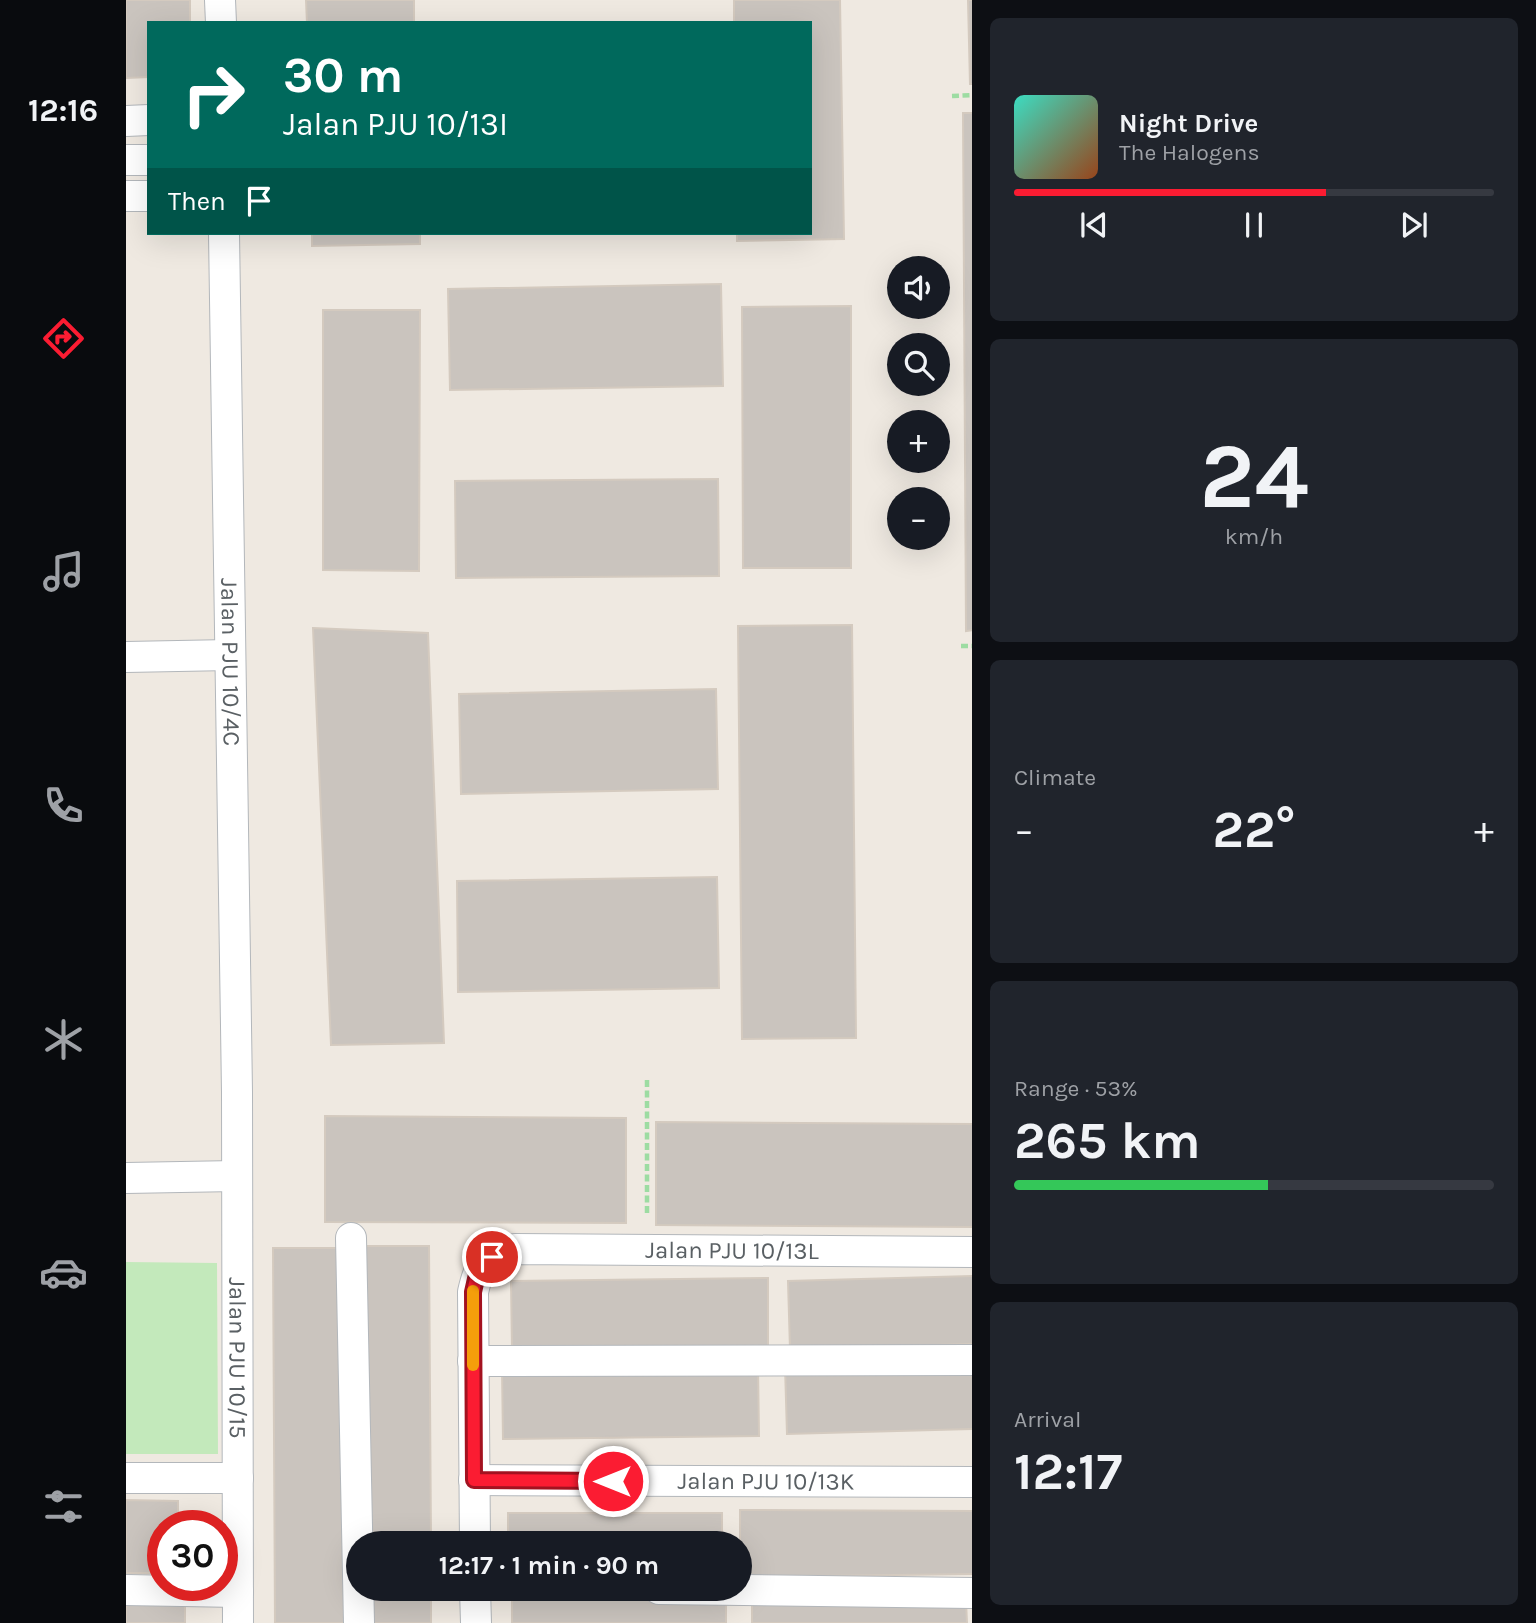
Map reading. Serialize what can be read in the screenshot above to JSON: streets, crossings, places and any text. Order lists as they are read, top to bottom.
{
  "streets": {
    "street": [
      "Jalan PJU 10/4C",
      "Jalan PJU 10/13L",
      "Jalan PJU 10/15",
      "Jalan PJU 10/13K"
    ]
  },
  "crossings": [
    ["Jalan PJU 10/4C", "Jalan PJU 10/15"]
  ],
  "page": {
    "tabs": "12:16",
    "turn": ["30 m", "Jalan PJU 10/13I"],
    "song": ["Night Drive", "The Halogens"],
    "then": "Then",
    "map_buttons": ["+", "−"],
    "tile": [
      ["24", "km/h"],
      "Climate",
      ["Range · 53%", "265 km"],
      ["Arrival", "12:17"]
    ],
    "heat": ["−", "22°", "+"],
    "limit": "30",
    "trip": "12:17 · 1 min · 90 m"
  }
}
